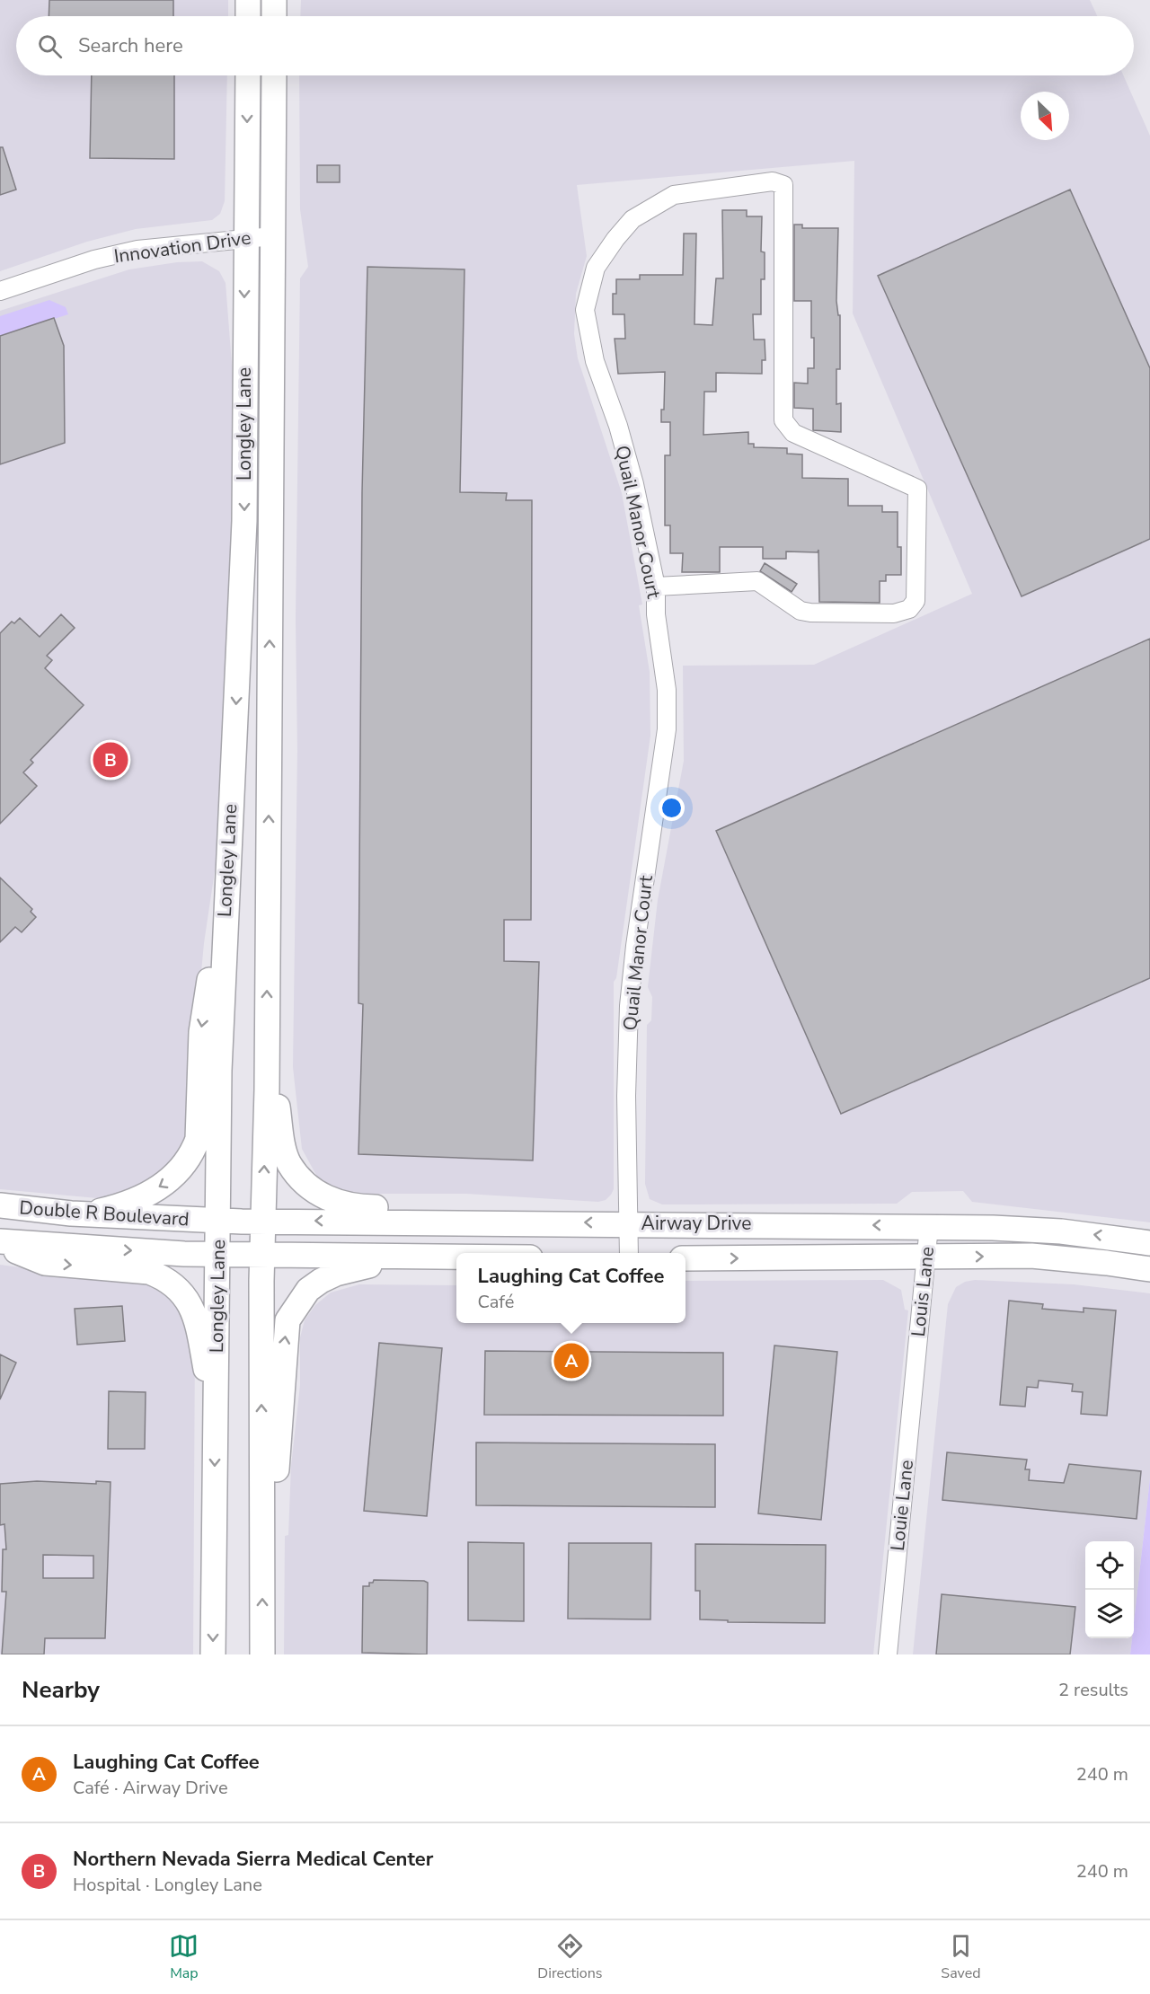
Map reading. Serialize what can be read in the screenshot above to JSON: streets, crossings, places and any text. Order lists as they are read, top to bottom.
{
  "streets": {
    "main road": ["Longley Lane", "Double R Boulevard", "Airway Drive"],
    "street": [
      "Innovation Drive",
      "Quail Manor Court",
      "Louis Lane",
      "Louie Lane"
    ]
  },
  "crossings": [
    ["Innovation Drive", "Longley Lane"],
    ["Longley Lane", "Double R Boulevard"],
    ["Longley Lane", "Airway Drive"],
    ["Quail Manor Court", "Airway Drive"],
    ["Double R Boulevard", "Airway Drive"],
    ["Airway Drive", "Louis Lane"],
    ["Louis Lane", "Louie Lane"]
  ],
  "north": "bottom right",
  "page": {
    "search": "Search here",
    "pins": ["B", "A"],
    "popup": ["Laughing Cat Coffee", "Café"],
    "heading": ["Nearby", "2 results"],
    "list": [
      {
        "mark": "A",
        "name": "Laughing Cat Coffee",
        "note": "Café · Airway Drive",
        "value": "240 m"
      },
      {
        "mark": "B",
        "name": "Northern Nevada Sierra Medical Center",
        "note": "Hospital · Longley Lane",
        "value": "240 m"
      }
    ],
    "nav": ["Map", "Directions", "Saved"]
  }
}
